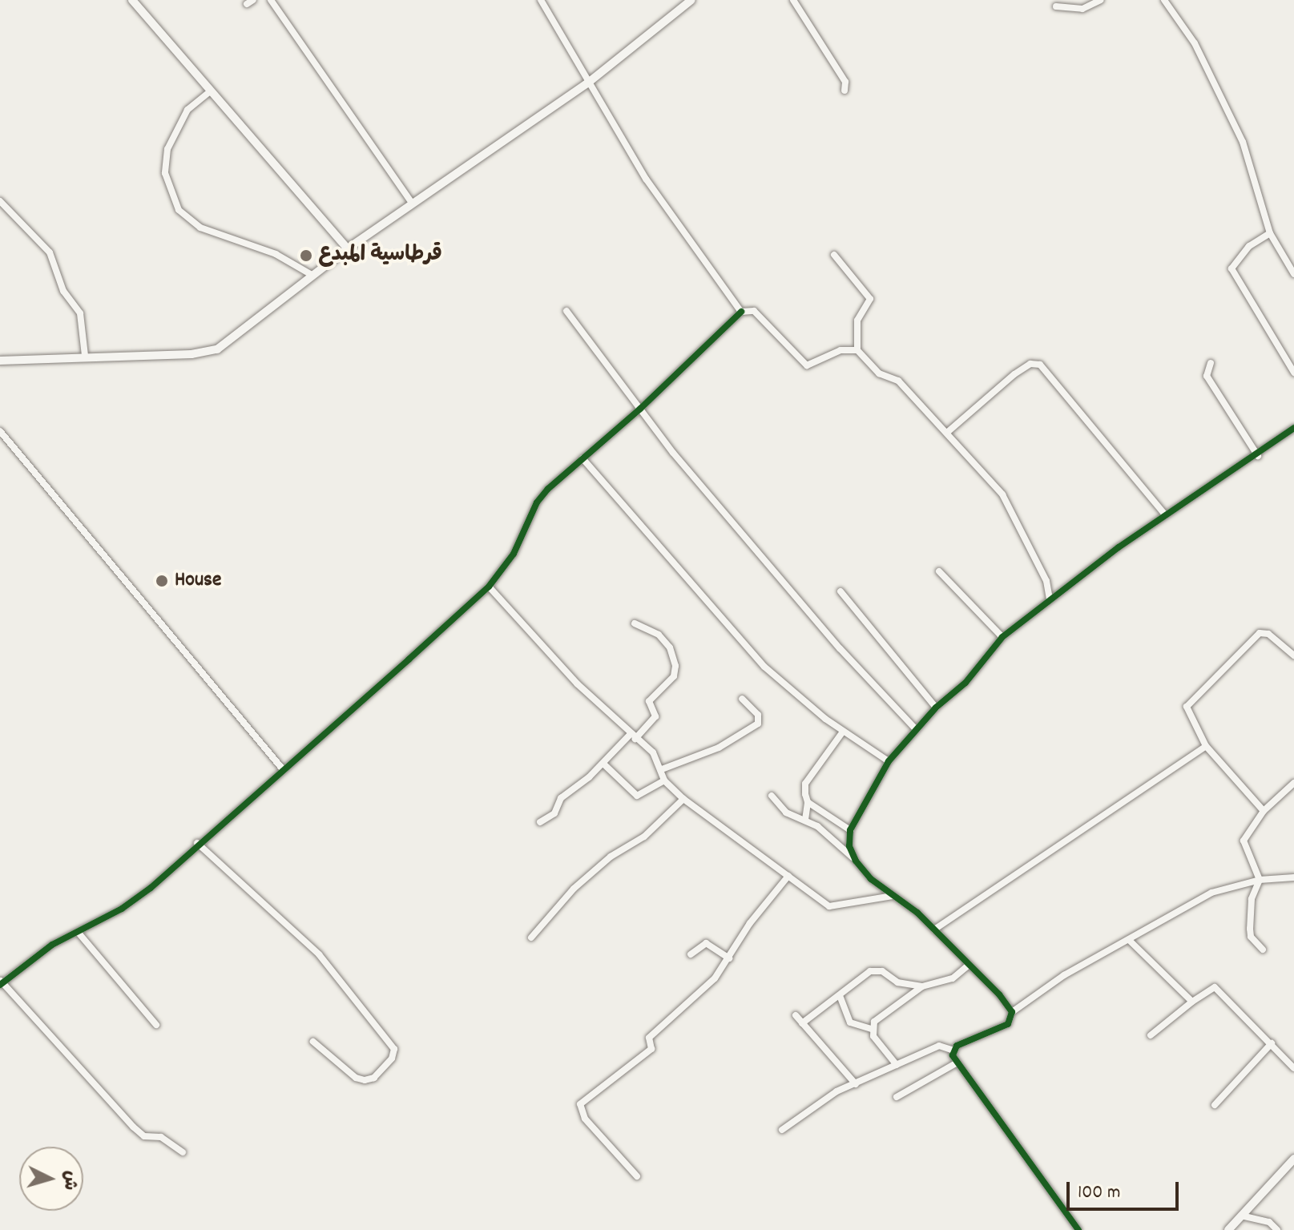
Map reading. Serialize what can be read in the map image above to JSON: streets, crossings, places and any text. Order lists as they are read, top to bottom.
{
  "places": ["قرطاسية المبدع", "House"],
  "scale_bar": "100 m",
  "north": "right"
}
